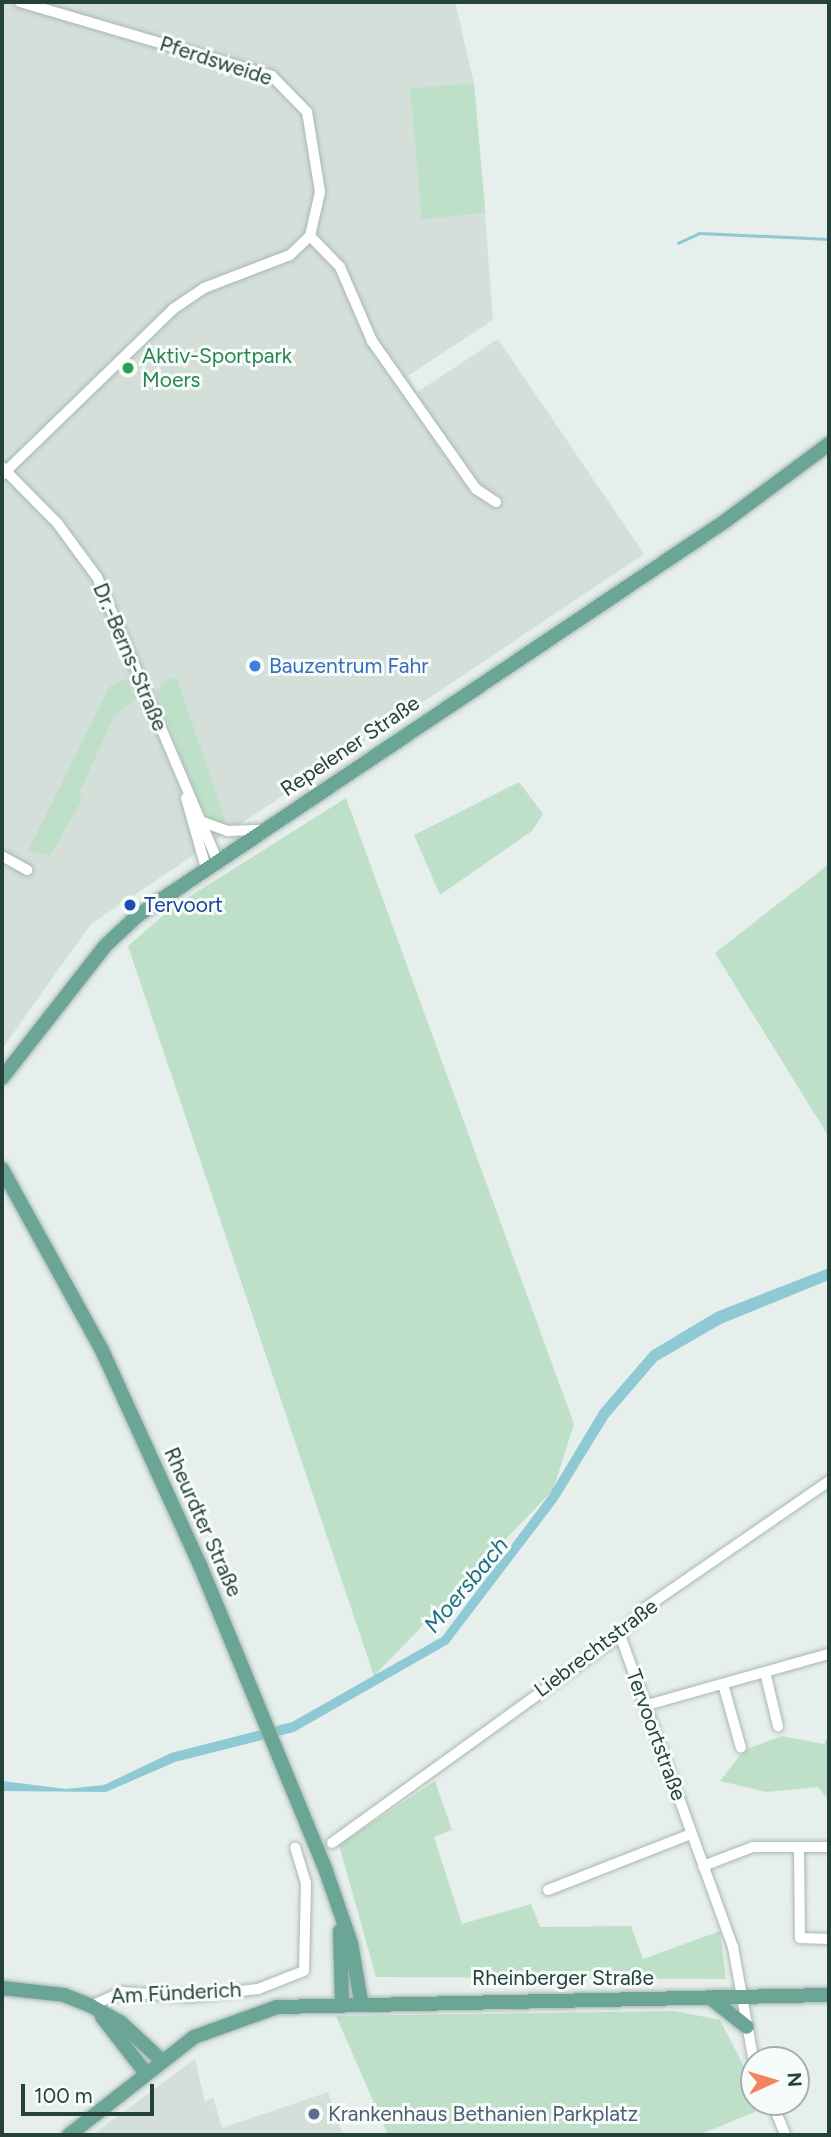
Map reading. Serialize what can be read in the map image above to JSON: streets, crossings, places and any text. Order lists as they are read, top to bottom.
{
  "streets": {
    "main road": ["Repelener Straße", "Rheurdter Straße", "Rheinberger Straße"],
    "street": [
      "Pferdsweide",
      "Dr.-Berns-Straße",
      "Liebrechtstraße",
      "Tervoortstraße",
      "Am Fünderich"
    ]
  },
  "crossings": [
    ["Dr.-Berns-Straße", "Repelener Straße"],
    ["Rheurdter Straße", "Rheinberger Straße"],
    ["Liebrechtstraße", "Tervoortstraße"],
    ["Tervoortstraße", "Rheinberger Straße"]
  ],
  "water": ["Moersbach"],
  "places": [
    "Aktiv-Sportpark Moers",
    "Bauzentrum Fahr",
    "Tervoort",
    "Krankenhaus Bethanien Parkplatz"
  ],
  "scale_bar": "100 m",
  "north": "right"
}
